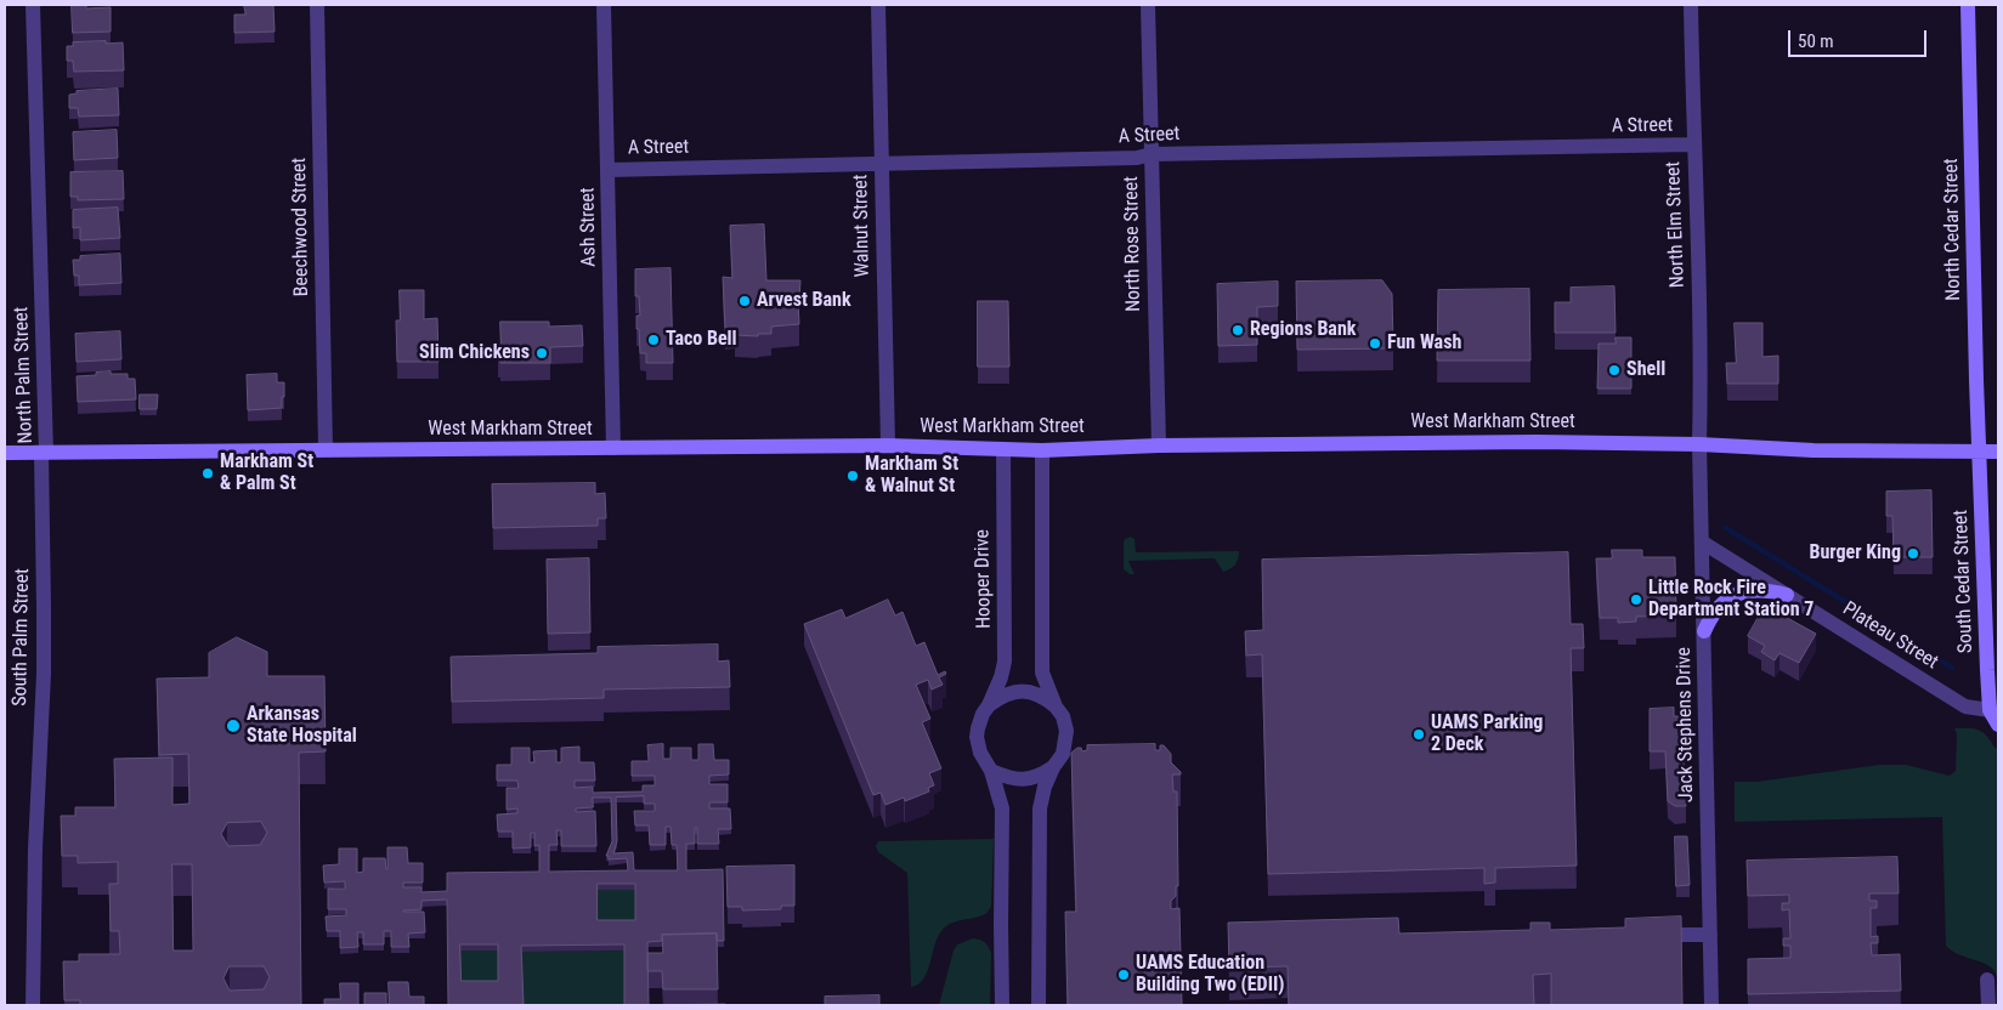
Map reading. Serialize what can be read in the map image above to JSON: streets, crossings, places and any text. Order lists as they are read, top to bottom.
{
  "streets": {
    "main road": ["North Cedar Street", "West Markham Street", "South Cedar Street"],
    "street": [
      "A Street",
      "North Elm Street",
      "Walnut Street",
      "Beechwood Street",
      "Ash Street",
      "North Rose Street",
      "North Palm Street",
      "Hooper Drive",
      "Plateau Street",
      "South Palm Street",
      "Jack Stephens Drive"
    ]
  },
  "crossings": [
    ["A Street", "North Elm Street"],
    ["A Street", "Walnut Street"],
    ["A Street", "Ash Street"],
    ["A Street", "North Rose Street"],
    ["North Elm Street", "West Markham Street"],
    ["North Elm Street", "Jack Stephens Drive"],
    ["Walnut Street", "West Markham Street"],
    ["Beechwood Street", "West Markham Street"],
    ["Ash Street", "West Markham Street"],
    ["North Cedar Street", "West Markham Street"],
    ["North Cedar Street", "South Cedar Street"],
    ["North Rose Street", "West Markham Street"],
    ["North Palm Street", "West Markham Street"],
    ["North Palm Street", "South Palm Street"],
    ["West Markham Street", "Hooper Drive"],
    ["West Markham Street", "South Cedar Street"],
    ["West Markham Street", "South Palm Street"],
    ["West Markham Street", "Jack Stephens Drive"],
    ["South Cedar Street", "Plateau Street"],
    ["Plateau Street", "Jack Stephens Drive"]
  ],
  "places": [
    "Arvest Bank",
    "Regions Bank",
    "Taco Bell",
    "Fun Wash",
    "Slim Chickens",
    "Shell",
    "Markham St & Palm St",
    "Markham St & Walnut St",
    "Burger King",
    "Little Rock Fire Department Station 7",
    "Arkansas State Hospital",
    "UAMS Parking 2 Deck",
    "UAMS Education Building Two (EDII)"
  ],
  "scale_bar": "50 m"
}
